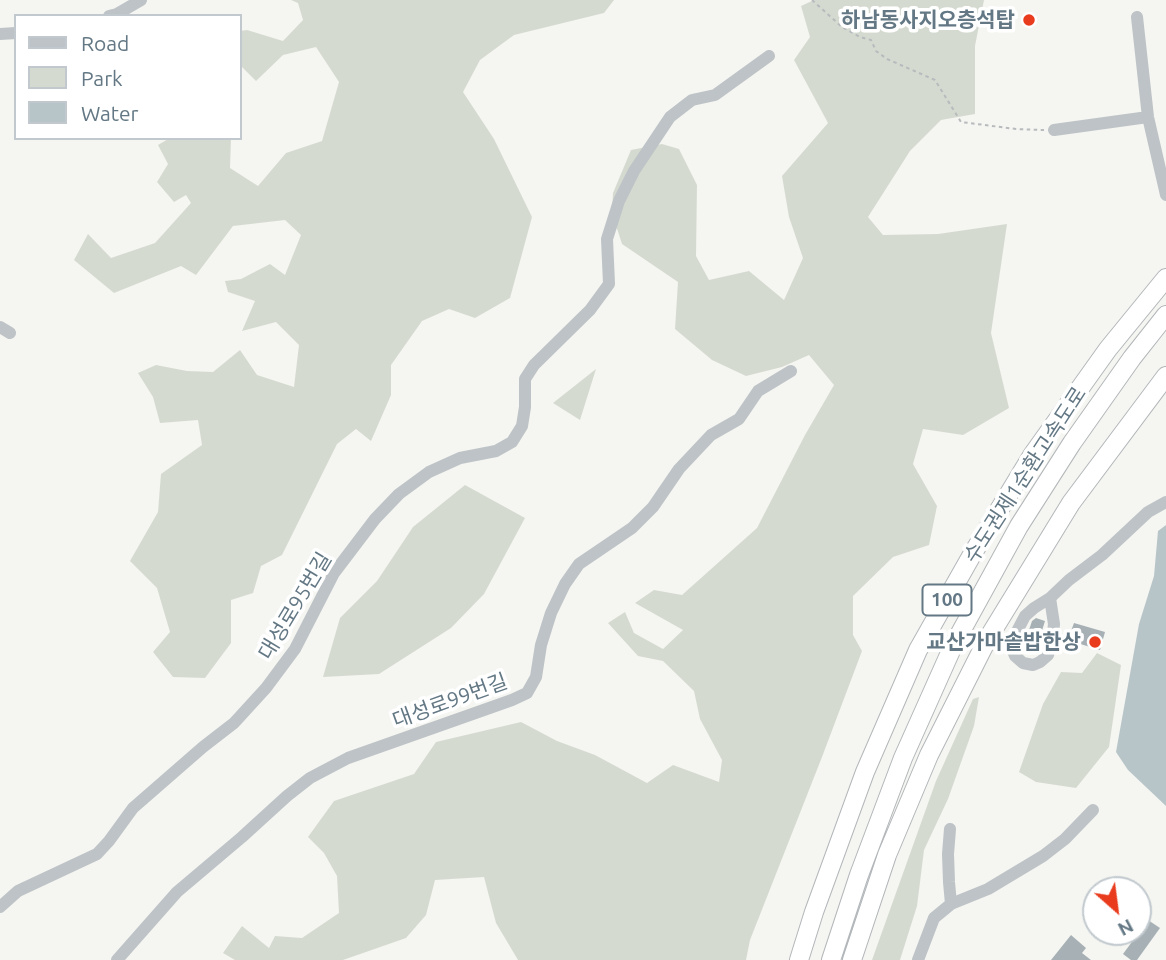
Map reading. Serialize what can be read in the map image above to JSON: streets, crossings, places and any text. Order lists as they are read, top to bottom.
{
  "streets": {
    "highway": ["수도권제1순환고속도로", "100"],
    "street": ["대성로95번길", "대성로99번길"]
  },
  "places": ["하남동사지오층석탑", "교산가마솥밥한상"],
  "legend": ["Road", "Park", "Water"],
  "north": "bottom right"
}
